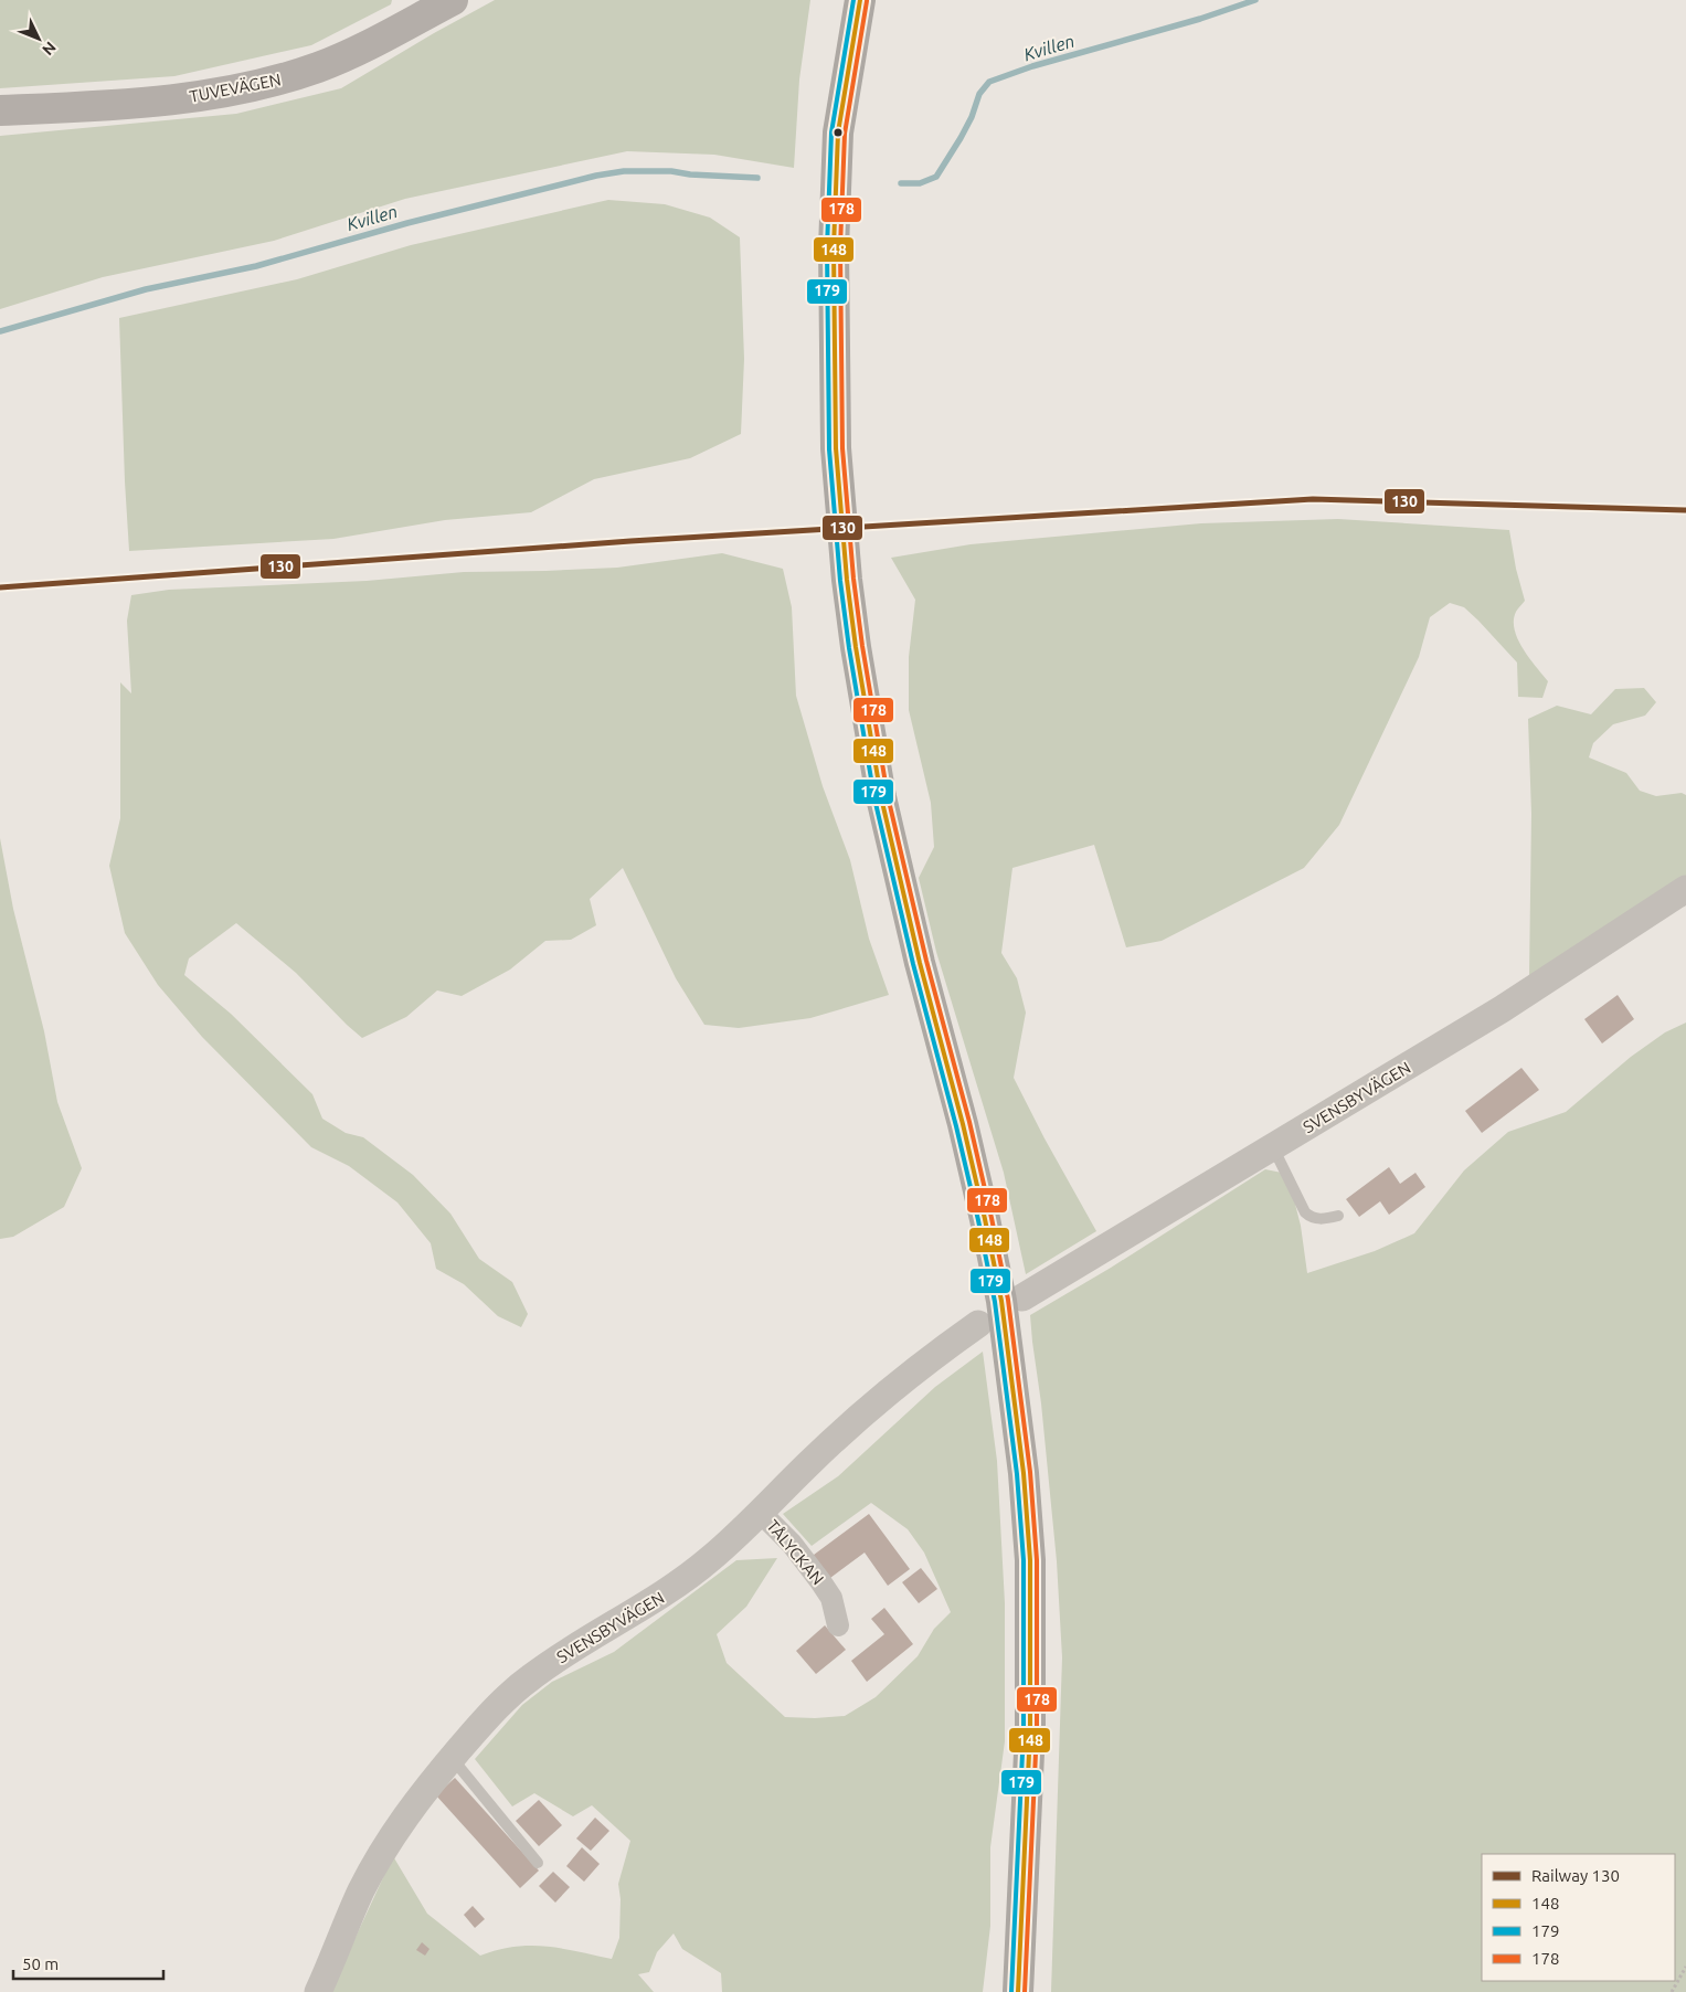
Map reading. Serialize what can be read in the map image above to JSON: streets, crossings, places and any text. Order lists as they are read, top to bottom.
{
  "streets": {
    "main road": ["TUVEVÄGEN"],
    "street": ["SVENSBYVÄGEN", "TÅLYCKAN"]
  },
  "crossings": [
    ["SVENSBYVÄGEN", "TÅLYCKAN"]
  ],
  "water": ["Kvillen"],
  "lines": [
    "transit line 148",
    "transit line 179",
    "transit line 178",
    "rail line 130"
  ],
  "legend": [
    "Railway 130",
    "148",
    "179",
    "178"
  ],
  "scale_bar": "50 m",
  "north": "bottom right"
}
